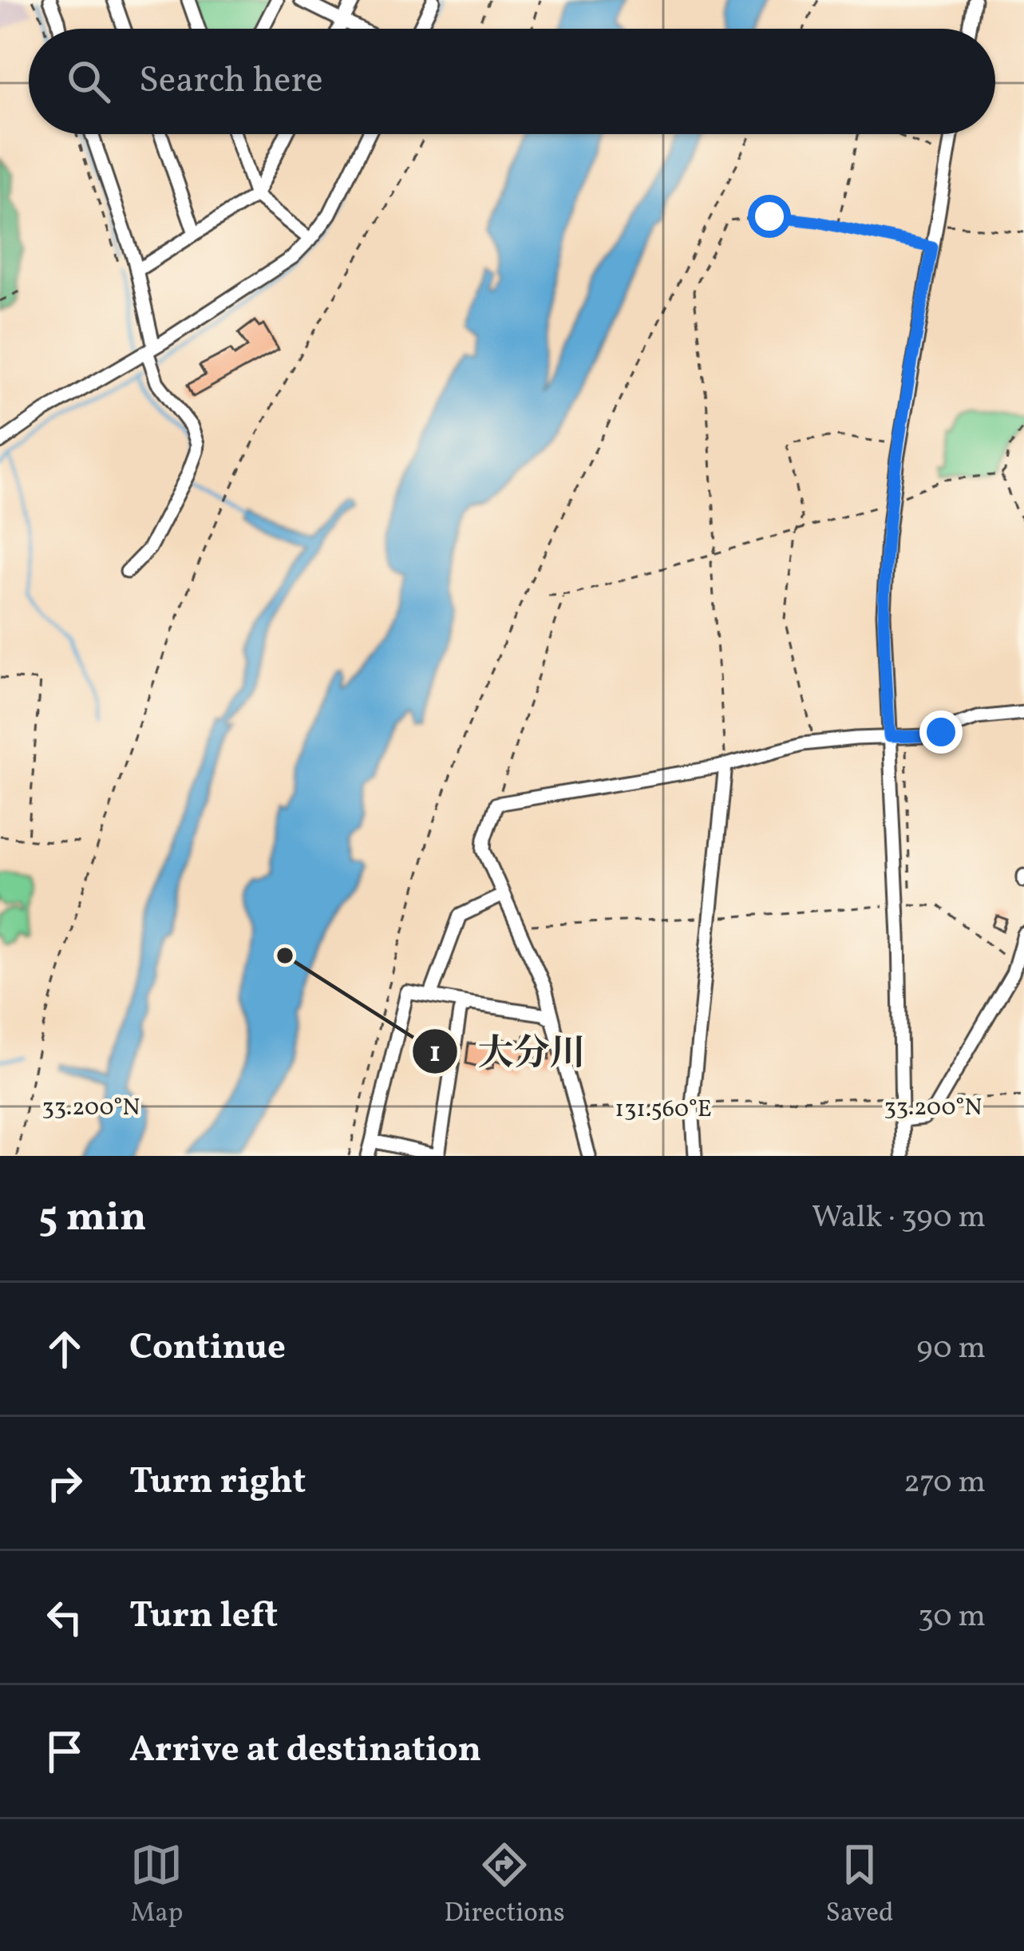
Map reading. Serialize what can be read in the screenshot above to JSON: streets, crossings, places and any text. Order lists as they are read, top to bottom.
{
  "places": ["大分川"],
  "page": {
    "search": "Search here",
    "heading": ["5 min", "Walk · 390 m"],
    "list": [
      ["Continue", "90 m"],
      ["Turn right", "270 m"],
      ["Turn left", "30 m"],
      "Arrive at destination"
    ],
    "nav": ["Map", "Directions", "Saved"]
  },
  "coordinates": ["33.200°N", "131.560°E"]
}
